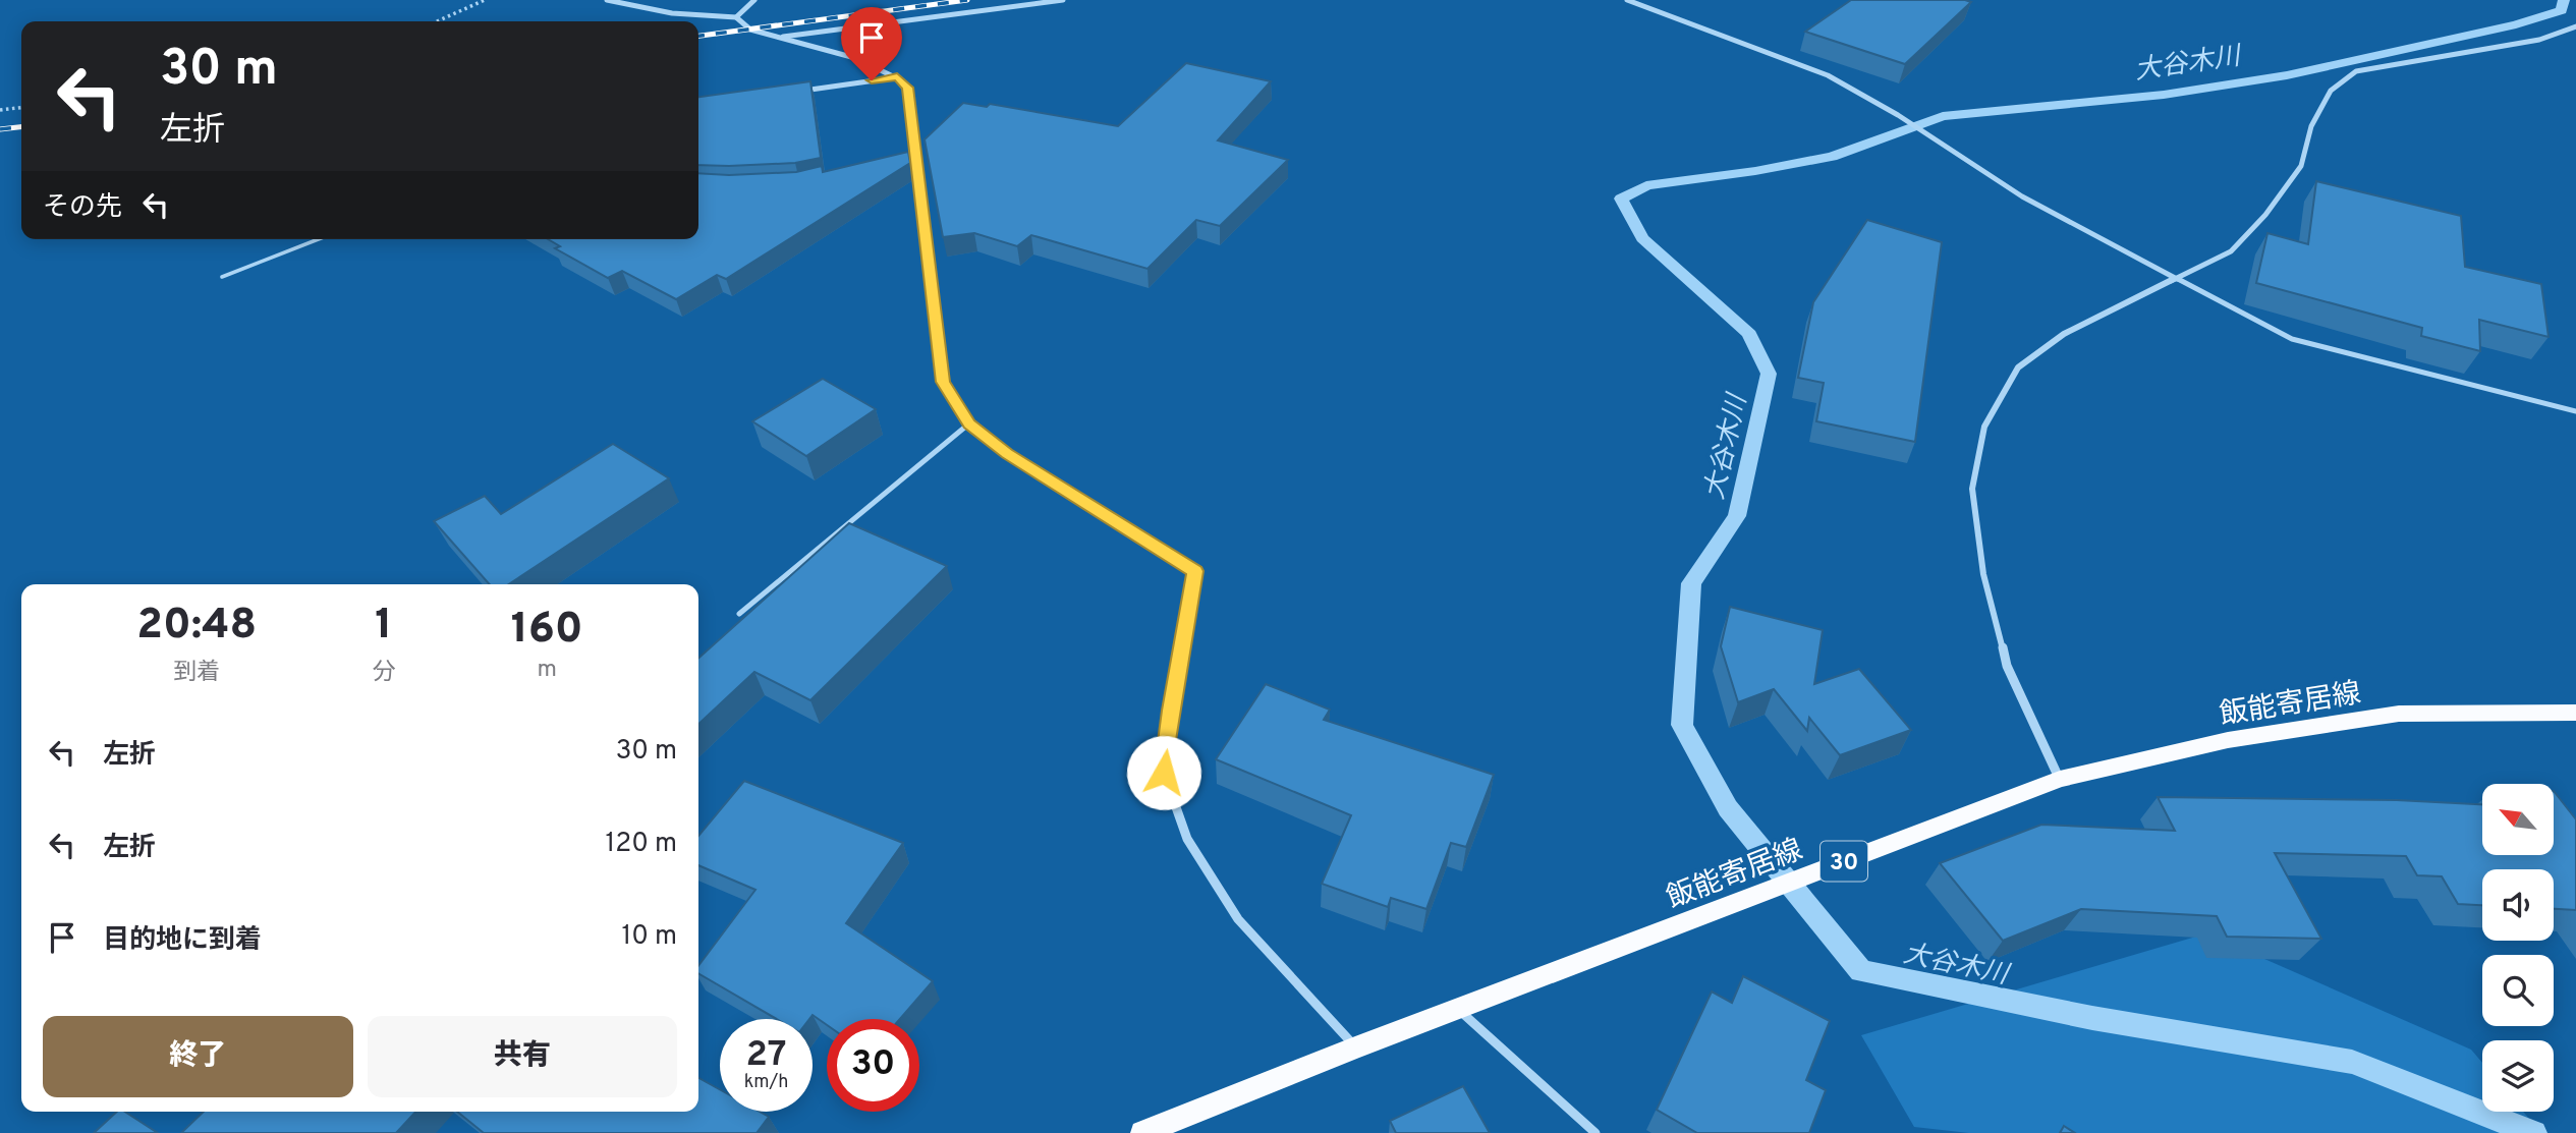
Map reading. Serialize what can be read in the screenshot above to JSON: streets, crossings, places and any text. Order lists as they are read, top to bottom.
{
  "streets": {
    "main road": ["飯能寄居線", "30"]
  },
  "water": ["大谷木川"],
  "north": "top left",
  "page": {
    "turn": ["30 m", "左折"],
    "then": "その先",
    "eta": [
      "20:48",
      "到着",
      "1",
      "分",
      "160",
      "m"
    ],
    "list": [
      {
        "name": "左折",
        "value": "30 m"
      },
      {
        "name": "左折",
        "value": "120 m"
      },
      {
        "name": "目的地に到着",
        "value": "10 m"
      }
    ],
    "buttons": ["終了", "共有"],
    "speed": "27 km/h",
    "limit": "30"
  }
}
